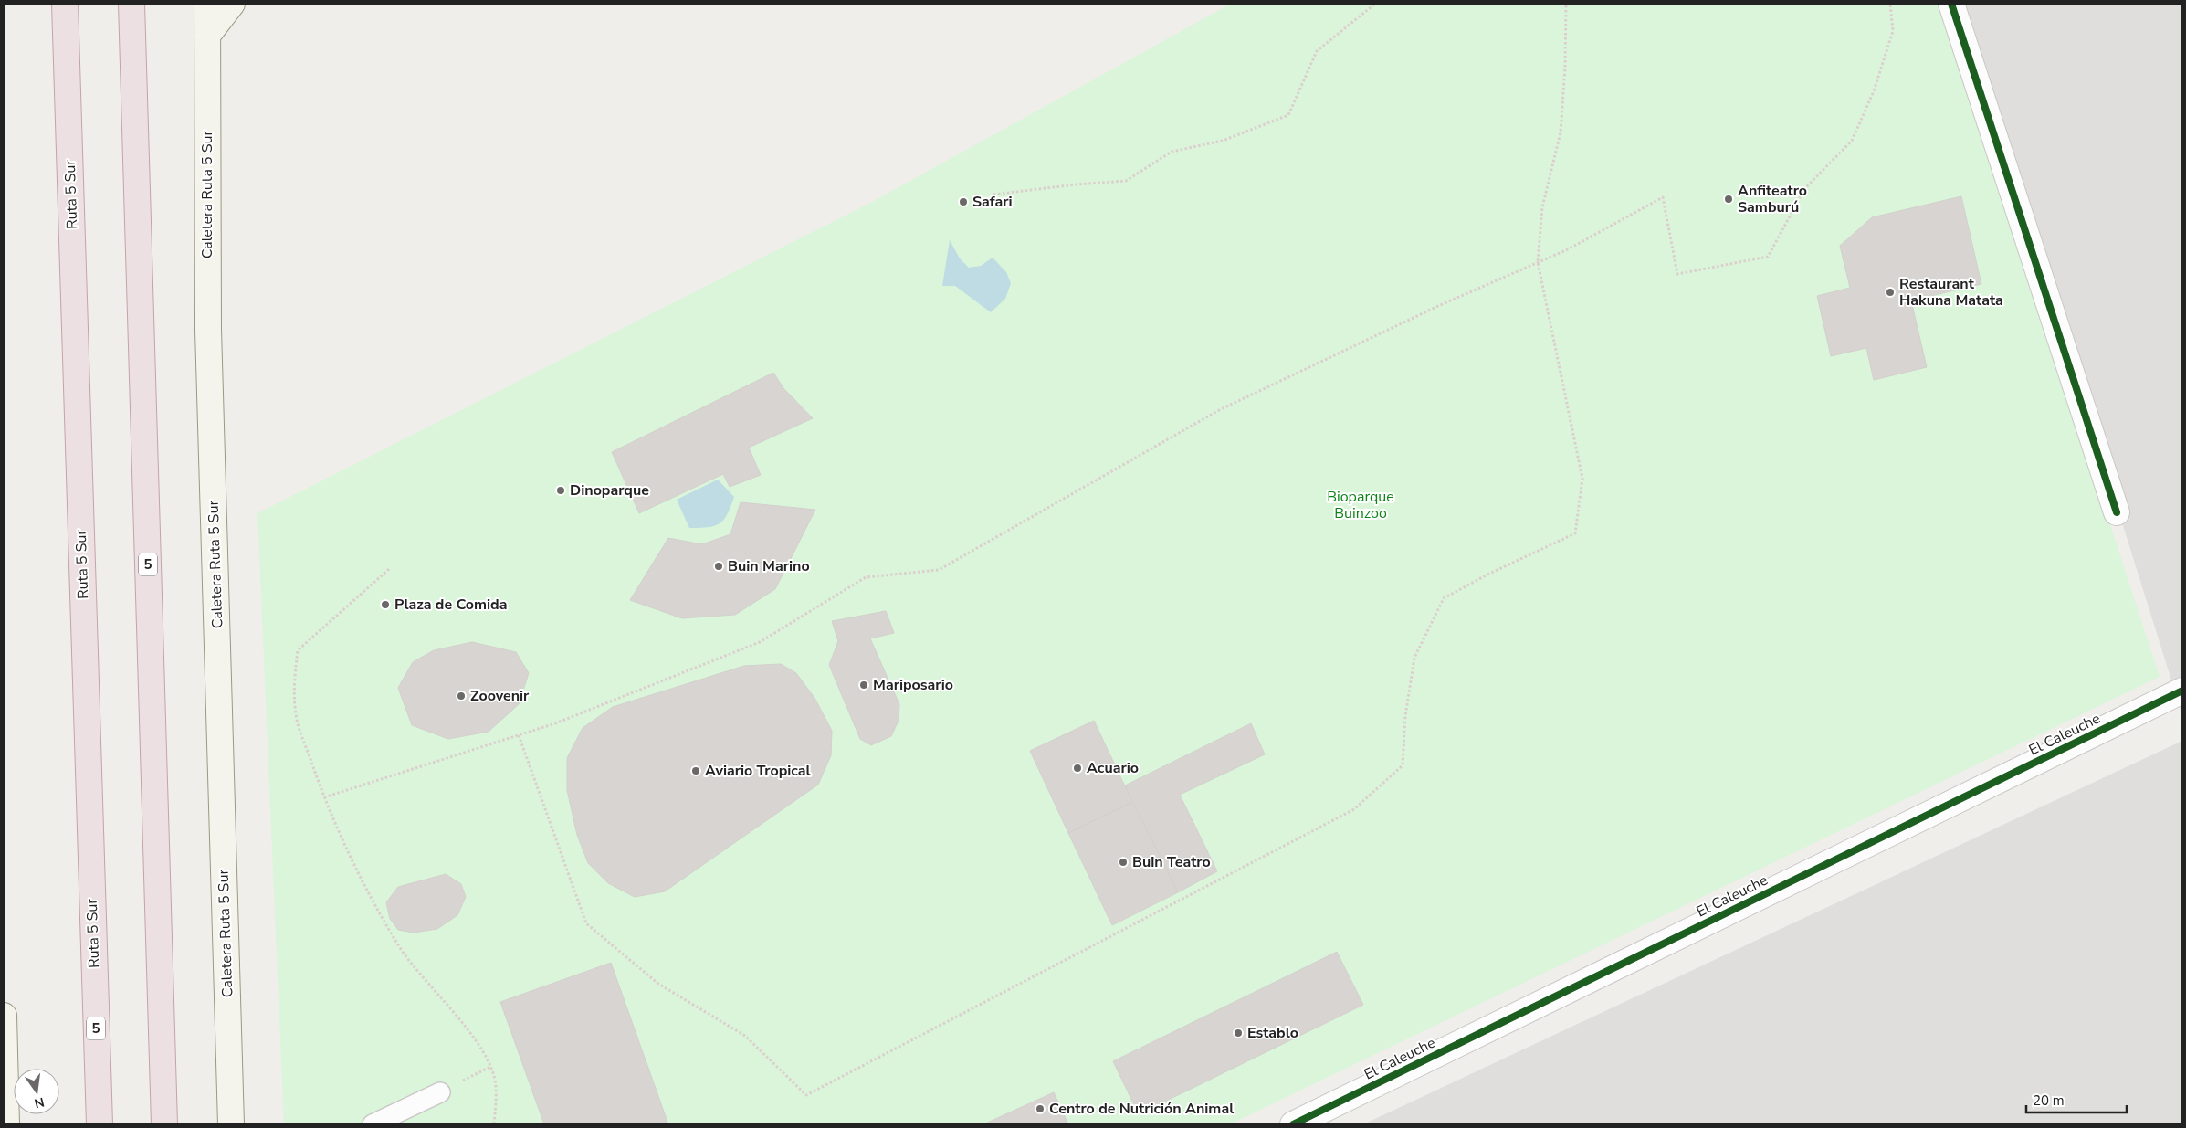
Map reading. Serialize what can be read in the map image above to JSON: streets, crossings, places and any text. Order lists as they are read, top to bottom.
{
  "streets": {
    "highway": ["Ruta 5 Sur", "5"],
    "main road": ["Caletera Ruta 5 Sur"],
    "street": ["El Caleuche"]
  },
  "parks": ["Bioparque Buinzoo"],
  "places": [
    "Anfiteatro Samburú",
    "Safari",
    "Restaurant Hakuna Matata",
    "Dinoparque",
    "Buin Marino",
    "Plaza de Comida",
    "Mariposario",
    "Zoovenir",
    "Acuario",
    "Aviario Tropical",
    "Buin Teatro",
    "Establo",
    "Centro de Nutrición Animal"
  ],
  "scale_bar": "20 m",
  "north": "bottom"
}
